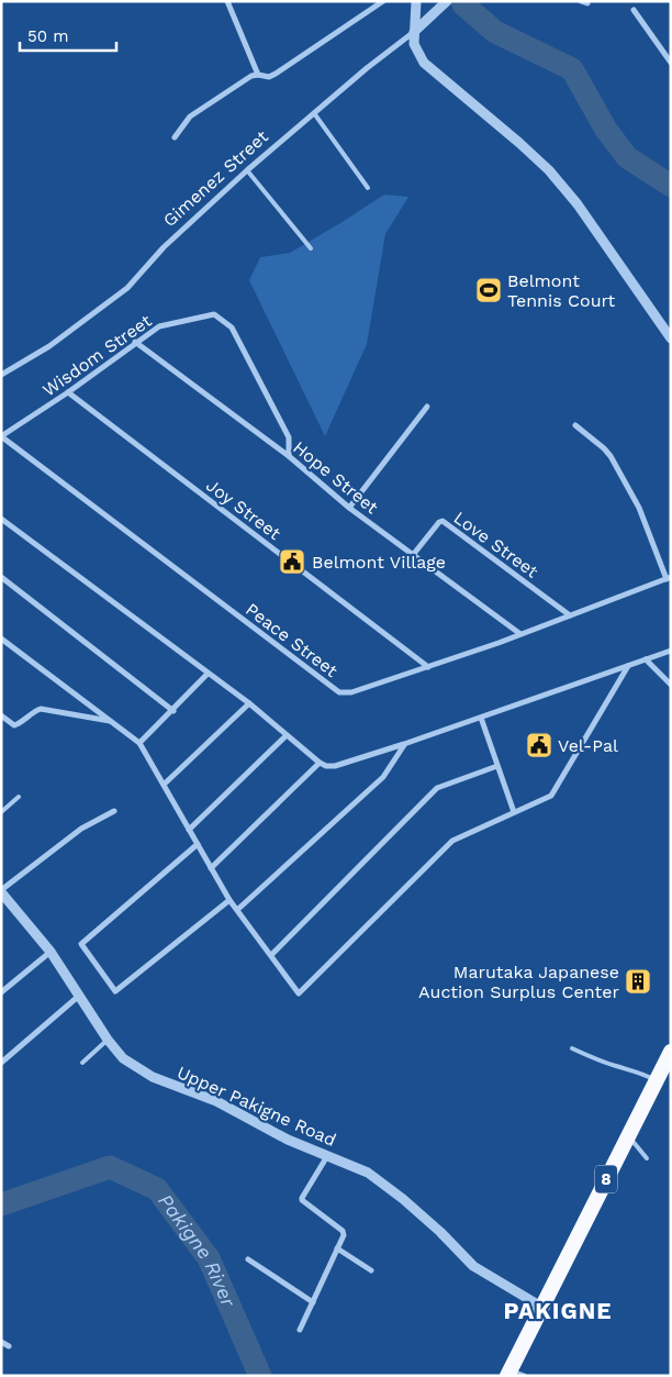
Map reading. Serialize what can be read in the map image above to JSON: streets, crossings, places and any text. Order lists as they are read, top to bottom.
{
  "streets": {
    "highway": ["8"],
    "street": [
      "Gimenez Street",
      "Wisdom Street",
      "Hope Street",
      "Joy Street",
      "Love Street",
      "Peace Street",
      "Upper Pakigne Road"
    ]
  },
  "crossings": [
    ["Wisdom Street", "Hope Street"],
    ["Wisdom Street", "Joy Street"],
    ["Wisdom Street", "Peace Street"],
    ["Hope Street", "Love Street"],
    ["Hope Street", "Peace Street"],
    ["Joy Street", "Peace Street"],
    ["Love Street", "Peace Street"],
    ["Upper Pakigne Road", "8"]
  ],
  "districts": ["PAKIGNE"],
  "water": ["Pakigne River"],
  "places": {
    "sports": ["Belmont Tennis Court"],
    "public building": ["Belmont Village", "Vel-Pal"],
    "building": ["Marutaka Japanese Auction Surplus Center"]
  },
  "scale_bar": "50 m"
}
